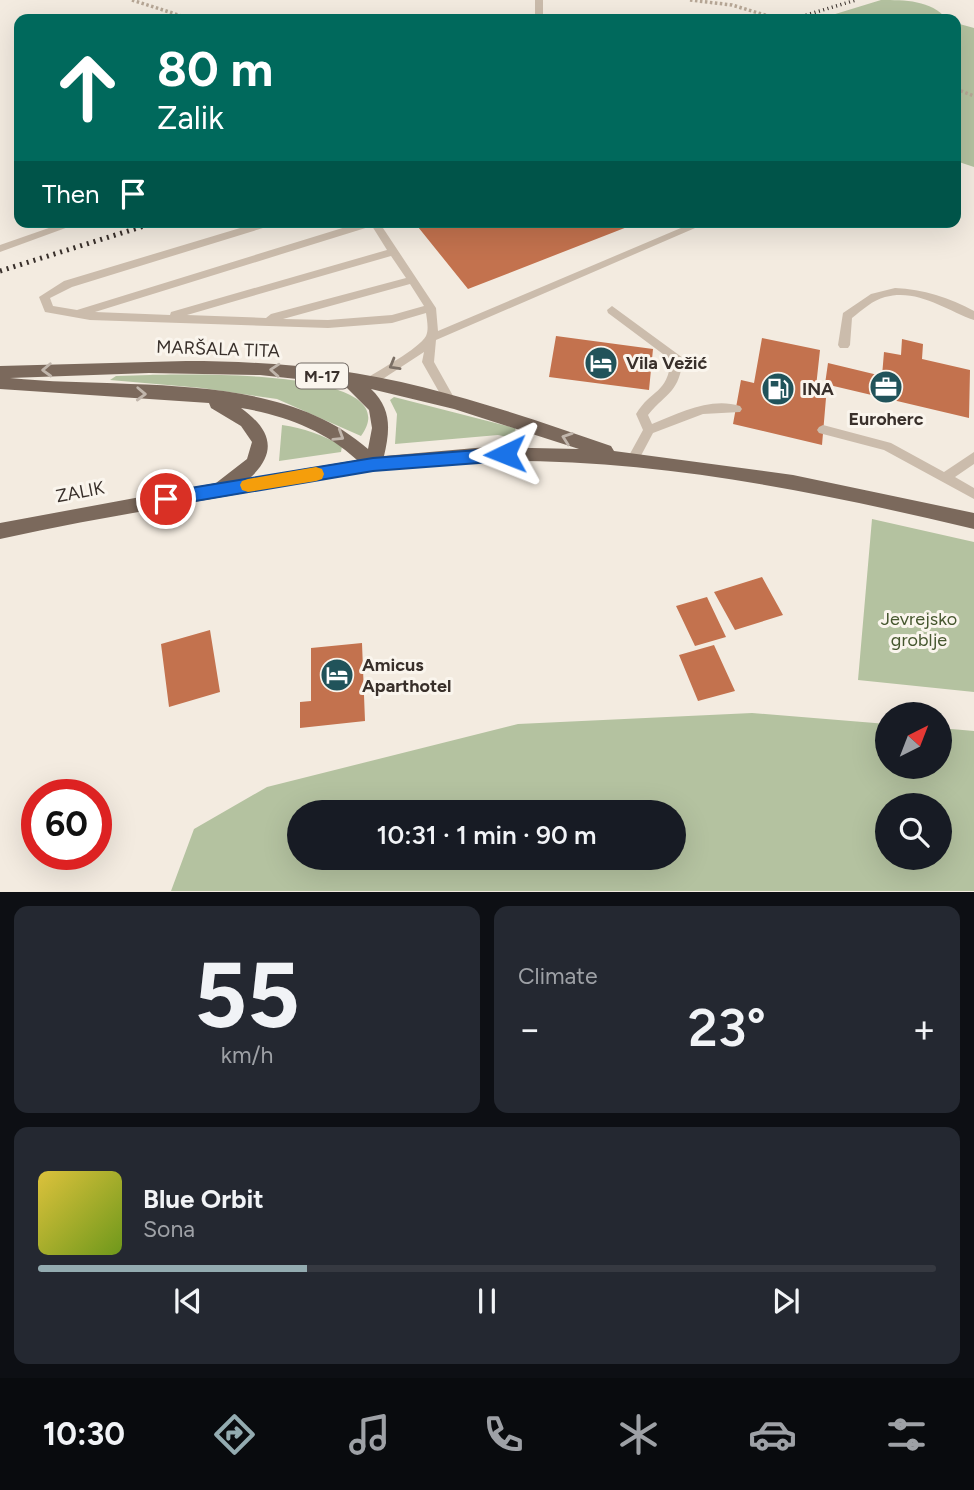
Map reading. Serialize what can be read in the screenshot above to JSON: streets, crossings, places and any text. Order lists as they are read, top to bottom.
{
  "streets": {
    "main road": ["MARŠALA TITA", "M-17", "ZALIK"]
  },
  "crossings": [
    ["MARŠALA TITA", "M-17"],
    ["M-17", "ZALIK"]
  ],
  "parks": ["Jevrejsko groblje"],
  "places": {
    "hotel": ["Vila Vežić", "Amicus Aparthotel"],
    "office": ["Euroherc"],
    "fuel station": ["INA"]
  },
  "north": "top right",
  "page": {
    "turn": ["80 m", "Zalik"],
    "then": "Then",
    "limit": "60",
    "trip": "10:31 · 1 min · 90 m",
    "tile": [
      ["55", "km/h"],
      "Climate"
    ],
    "heat": ["−", "23°", "+"],
    "song": ["Blue Orbit", "Sona"],
    "tabs": "10:30"
  }
}
